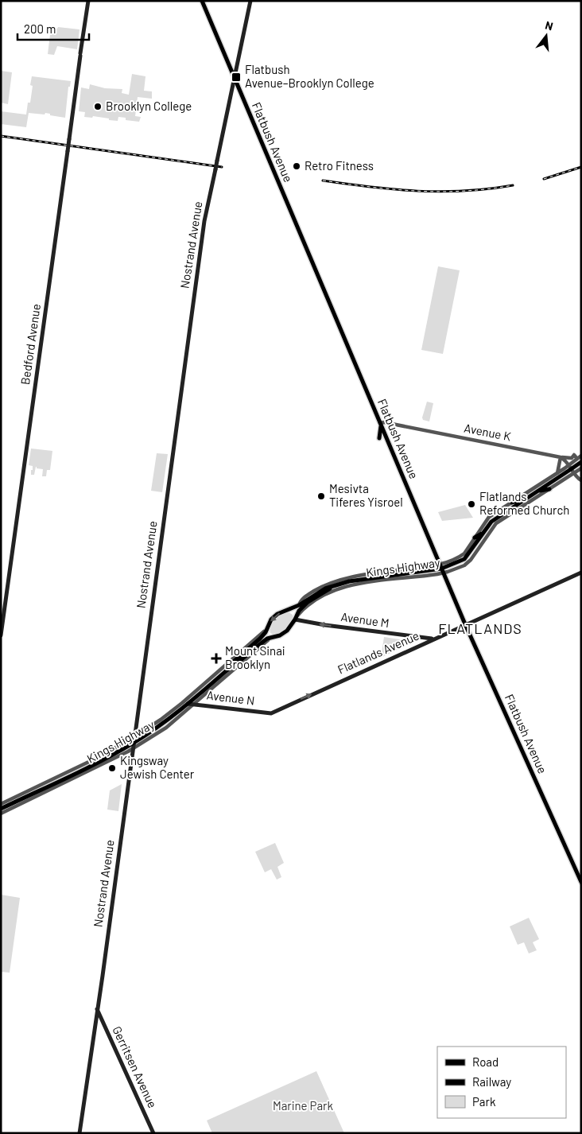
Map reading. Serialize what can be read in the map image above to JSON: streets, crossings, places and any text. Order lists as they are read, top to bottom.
{
  "streets": {
    "main road": [
      "Flatbush Avenue",
      "Nostrand Avenue",
      "Bedford Avenue",
      "Kings Highway",
      "Avenue M",
      "Flatlands Avenue",
      "Avenue N",
      "Gerritsen Avenue"
    ],
    "street": ["Avenue K"]
  },
  "crossings": [
    ["Flatbush Avenue", "Nostrand Avenue"],
    ["Flatbush Avenue", "Avenue K"],
    ["Flatbush Avenue", "Kings Highway"],
    ["Flatbush Avenue", "Flatlands Avenue"],
    ["Nostrand Avenue", "Kings Highway"],
    ["Nostrand Avenue", "Gerritsen Avenue"],
    ["Avenue K", "Kings Highway"],
    ["Kings Highway", "Avenue M"],
    ["Kings Highway", "Avenue N"],
    ["Avenue M", "Flatlands Avenue"],
    ["Flatlands Avenue", "Avenue N"]
  ],
  "one_way": ["Avenue M", "Flatlands Avenue"],
  "districts": ["FLATLANDS"],
  "parks": ["Marine Park"],
  "places": {
    "transit": ["Flatbush Avenue–Brooklyn College"],
    "other": [
      "Brooklyn College",
      "Retro Fitness",
      "Mesivta Tiferes Yisroel",
      "Flatlands Reformed Church",
      "Kingsway Jewish Center"
    ],
    "health": ["Mount Sinai Brooklyn"]
  },
  "legend": ["Road", "Railway", "Park"],
  "scale_bar": "200 m",
  "north": "top"
}
